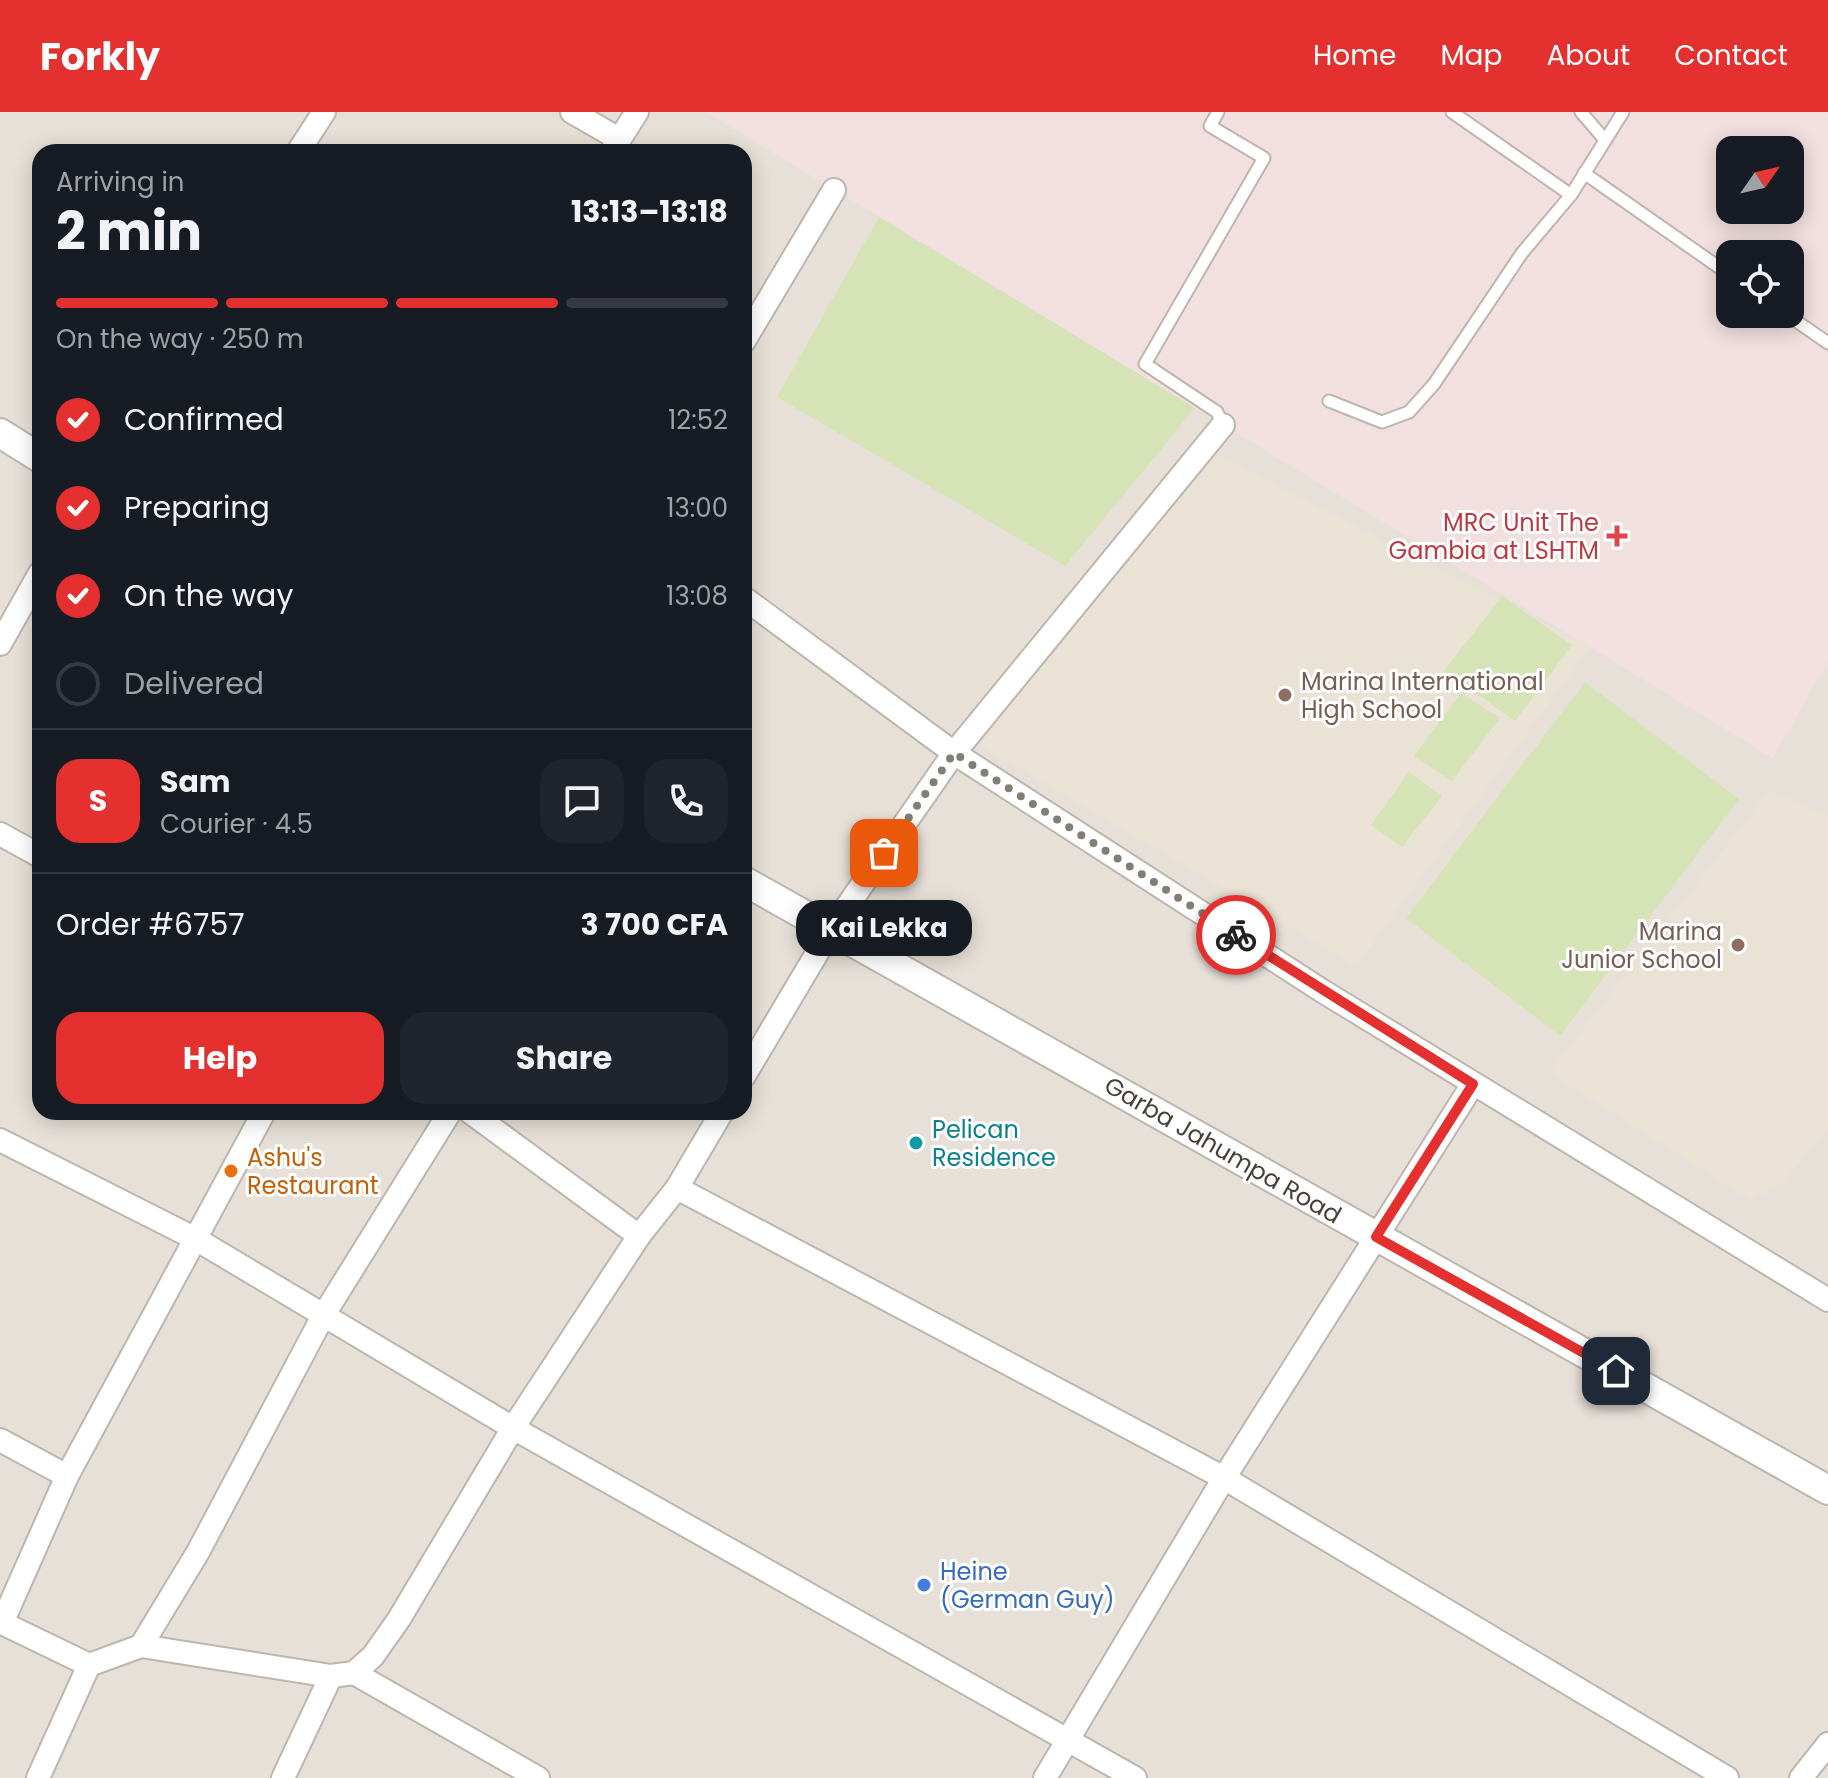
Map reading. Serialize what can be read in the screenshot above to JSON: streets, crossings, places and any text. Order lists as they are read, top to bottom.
{
  "streets": {
    "street": ["Garba Jahumpa Road"]
  },
  "places": {
    "health": ["MRC Unit The Gambia at LSHTM"],
    "other": [
      "Marina International High School",
      "Kai Lekka",
      "Marina Junior School",
      "Pelican Residence",
      "Ashu's Restaurant",
      "Heine (German Guy)"
    ]
  },
  "north": "top right",
  "page": {
    "header": "Forkly",
    "nav": [
      "Home",
      "Map",
      "About",
      "Contact"
    ],
    "heading": ["2 min", "Arriving in", "13:13–13:18"],
    "panel": [
      "Sam",
      "Courier · 4.5",
      "Order #6757",
      "3 700 CFA"
    ],
    "bar": "On the way · 250 m",
    "list": [
      ["Confirmed", "12:52"],
      ["Preparing", "13:00"],
      ["On the way", "13:08"],
      "Delivered"
    ],
    "round": "S",
    "bubble": "Kai Lekka",
    "buttons": ["Help", "Share"]
  }
}
